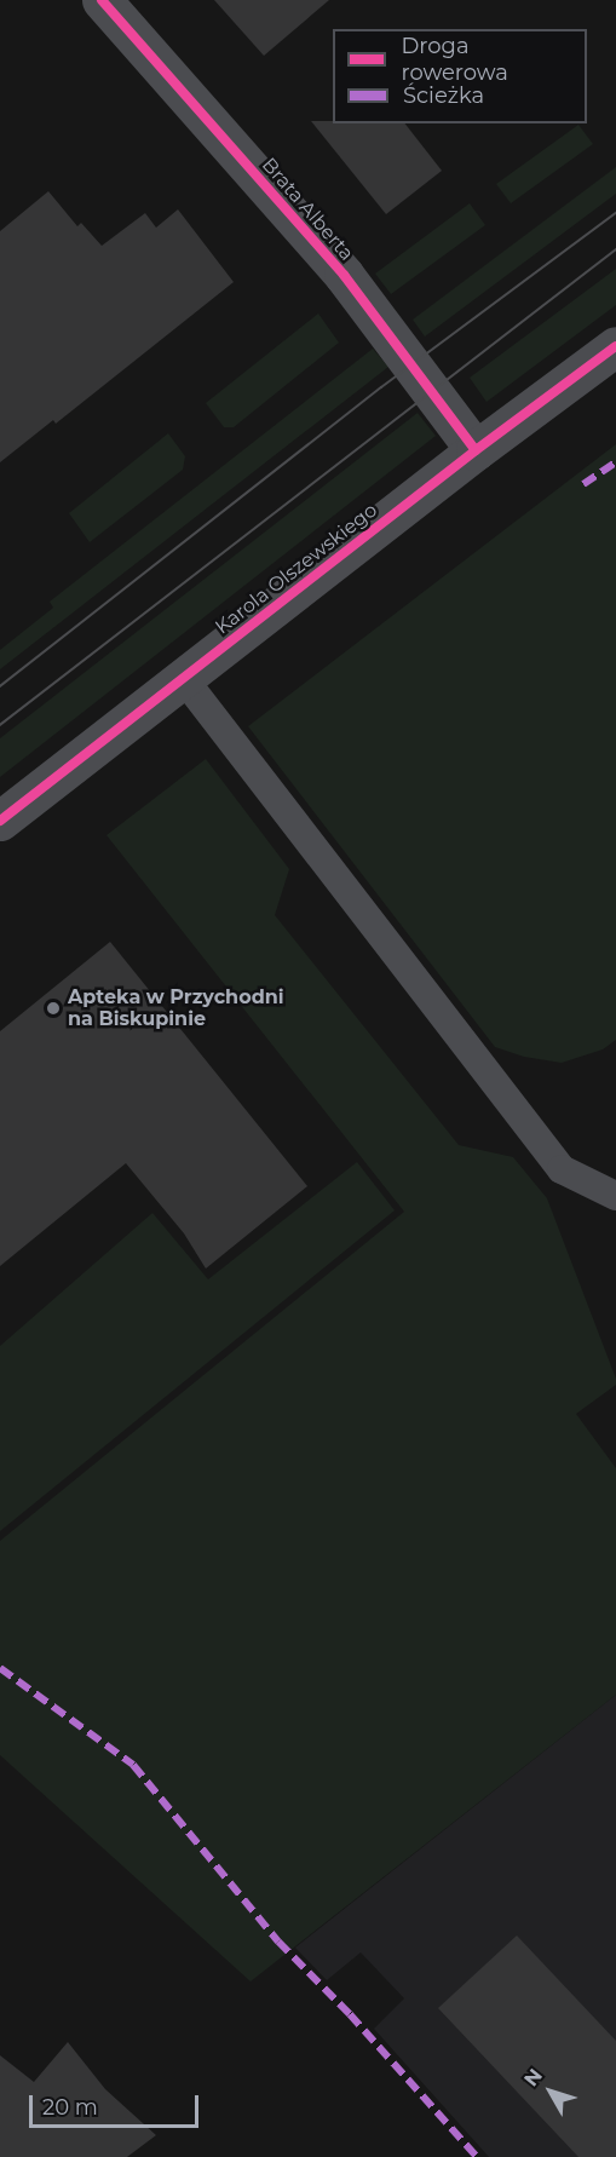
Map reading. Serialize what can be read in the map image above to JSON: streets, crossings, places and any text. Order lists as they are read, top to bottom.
{
  "streets": {
    "street": ["Brata Alberta", "Karola Olszewskiego"]
  },
  "crossings": [
    ["Brata Alberta", "Karola Olszewskiego"]
  ],
  "places": ["Apteka w Przychodni na Biskupinie"],
  "legend": ["Droga rowerowa", "Ścieżka"],
  "scale_bar": "20 m",
  "north": "top left"
}
